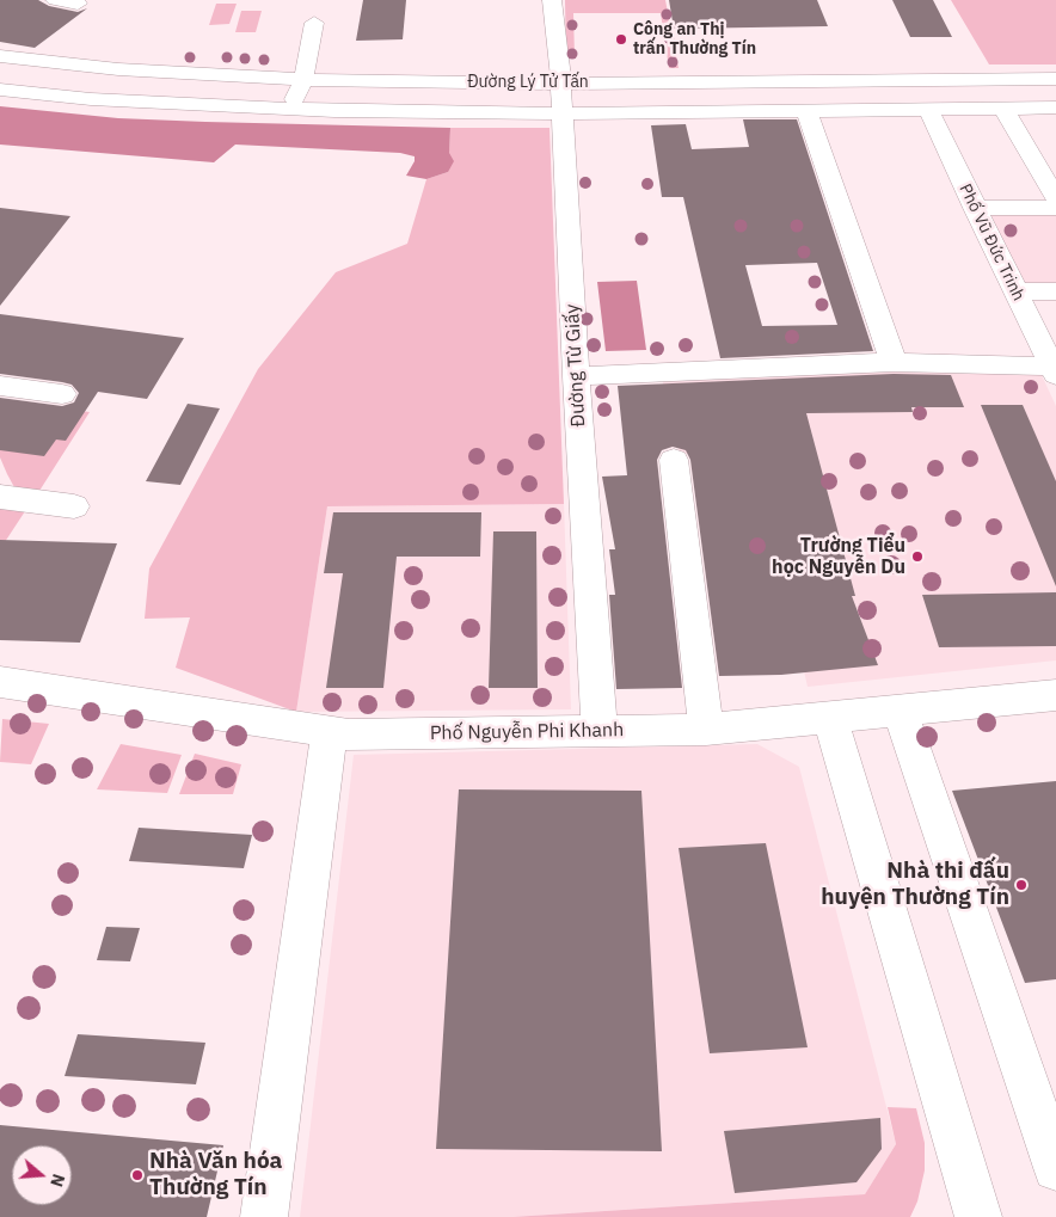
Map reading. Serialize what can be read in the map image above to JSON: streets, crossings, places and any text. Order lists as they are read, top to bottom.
{
  "streets": {
    "street": [
      "Đường Lý Tử Tấn",
      "Phố Vũ Đức Trinh",
      "Đường Từ Giấy",
      "Phố Nguyễn Phi Khanh"
    ]
  },
  "crossings": [
    ["Đường Lý Tử Tấn", "Phố Vũ Đức Trinh"],
    ["Đường Lý Tử Tấn", "Đường Từ Giấy"],
    ["Đường Từ Giấy", "Phố Nguyễn Phi Khanh"]
  ],
  "places": [
    "Công an Thị trấn Thường Tín",
    "Trường Tiểu học Nguyễn Du",
    "Nhà thi đấu huyện Thường Tín",
    "Nhà Văn hóa Thường Tín"
  ],
  "north": "right"
}
